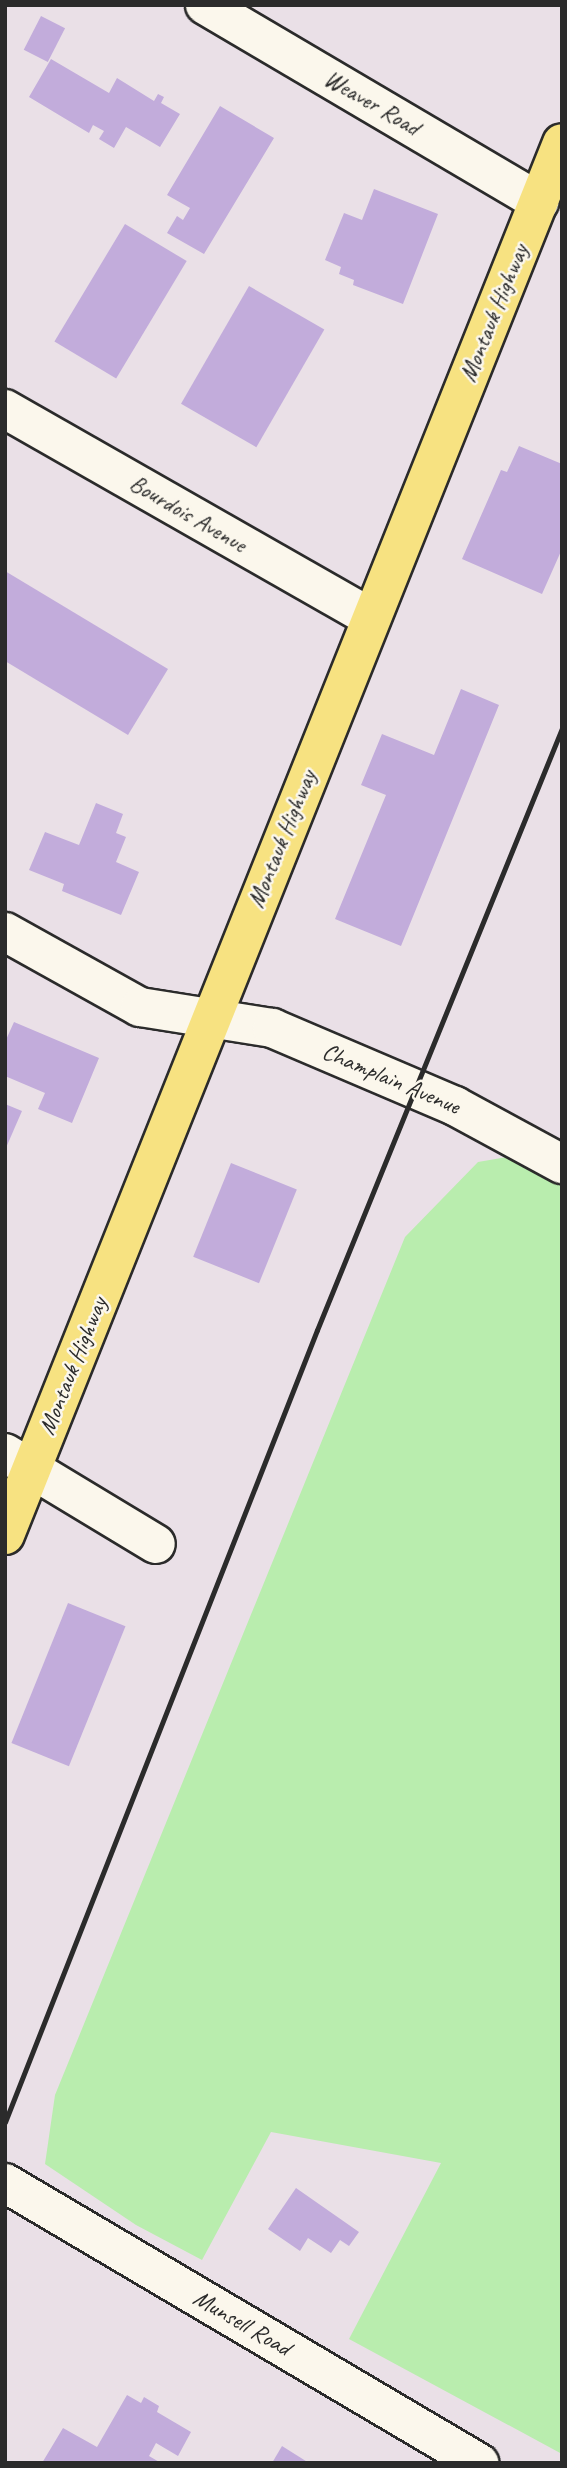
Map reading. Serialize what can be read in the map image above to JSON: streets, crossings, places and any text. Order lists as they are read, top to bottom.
{
  "streets": {
    "main road": ["Montauk Highway"],
    "street": [
      "Weaver Road",
      "Bourdois Avenue",
      "Champlain Avenue",
      "Munsell Road"
    ]
  },
  "crossings": [
    ["Weaver Road", "Montauk Highway"],
    ["Montauk Highway", "Bourdois Avenue"],
    ["Montauk Highway", "Champlain Avenue"]
  ]
}
